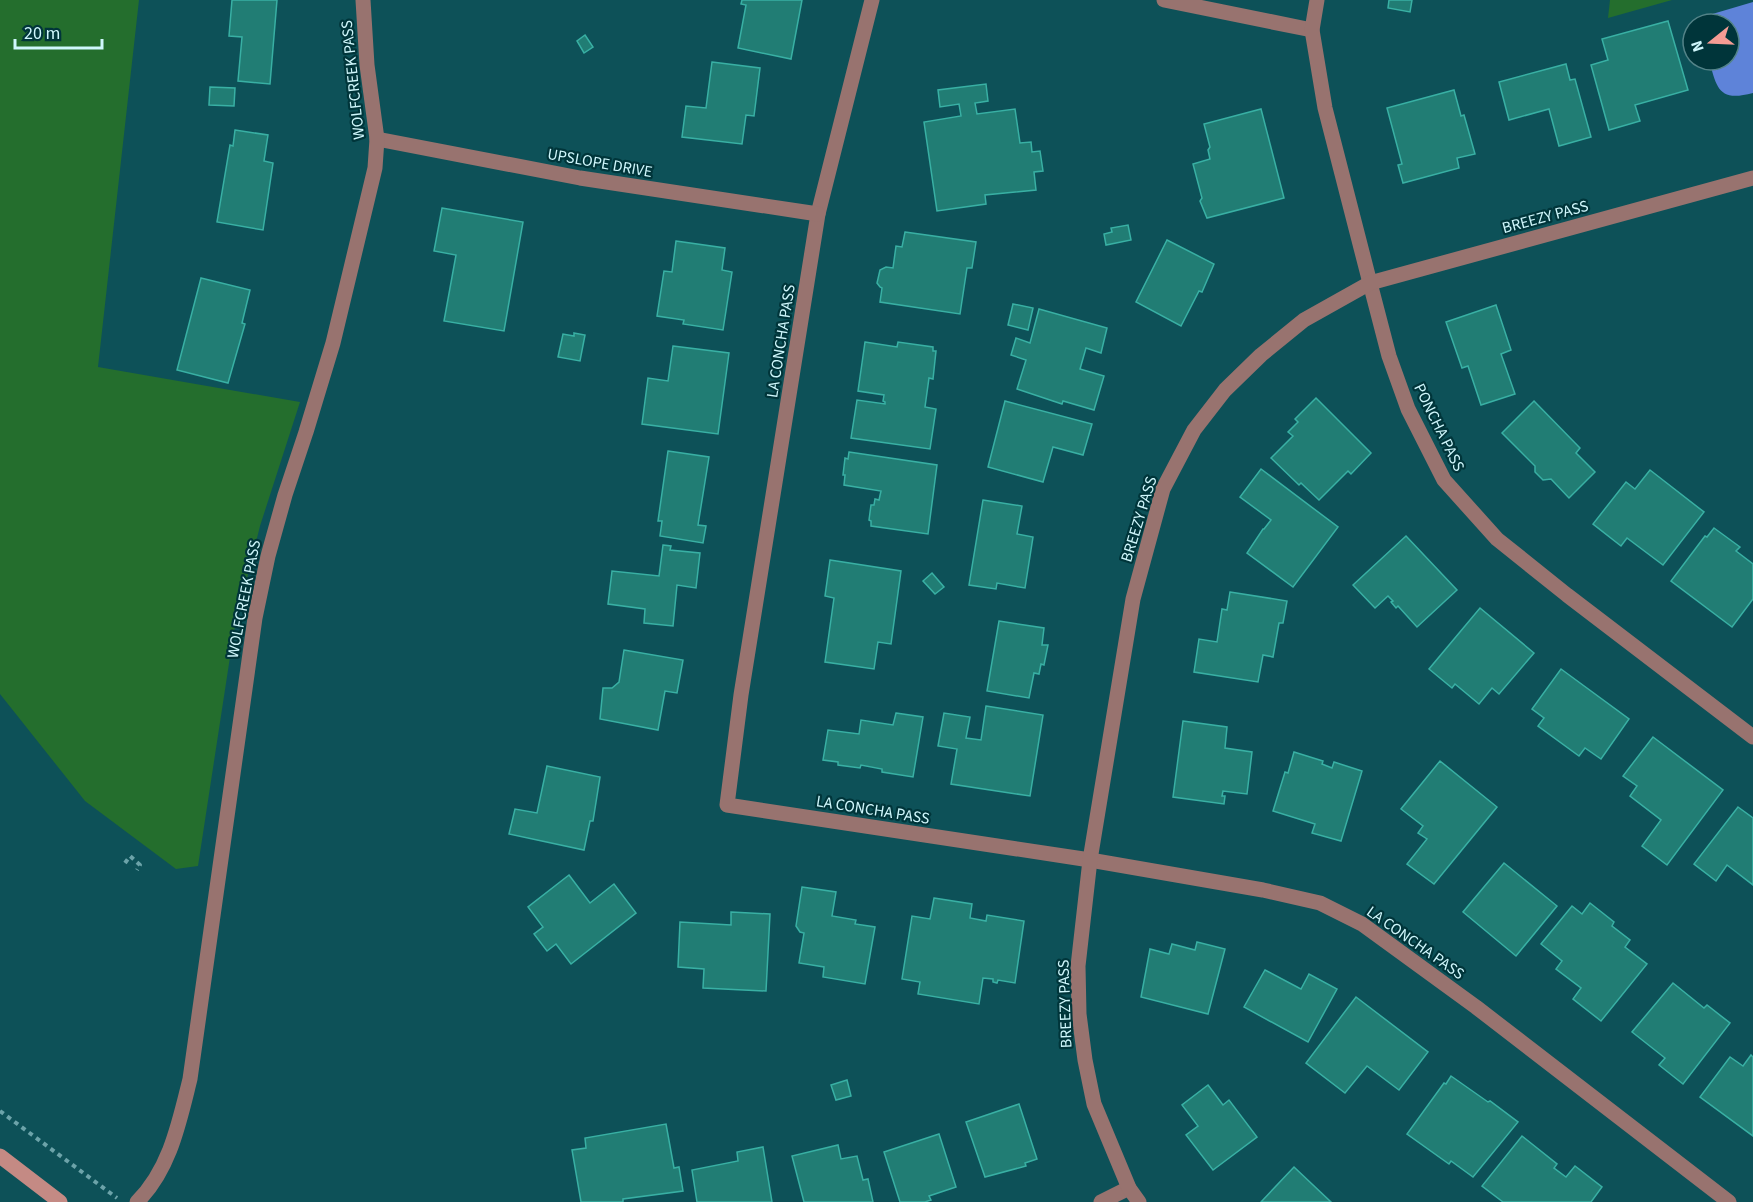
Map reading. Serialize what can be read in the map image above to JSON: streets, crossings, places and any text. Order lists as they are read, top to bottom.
{
  "streets": {
    "street": [
      "WOLFCREEK PASS",
      "UPSLOPE DRIVE",
      "BREEZY PASS",
      "LA CONCHA PASS",
      "PONCHA PASS"
    ]
  },
  "crossings": [
    ["WOLFCREEK PASS", "UPSLOPE DRIVE"],
    ["UPSLOPE DRIVE", "LA CONCHA PASS"],
    ["BREEZY PASS", "LA CONCHA PASS"],
    ["BREEZY PASS", "PONCHA PASS"]
  ],
  "scale_bar": "20 m",
  "north": "left"
}
